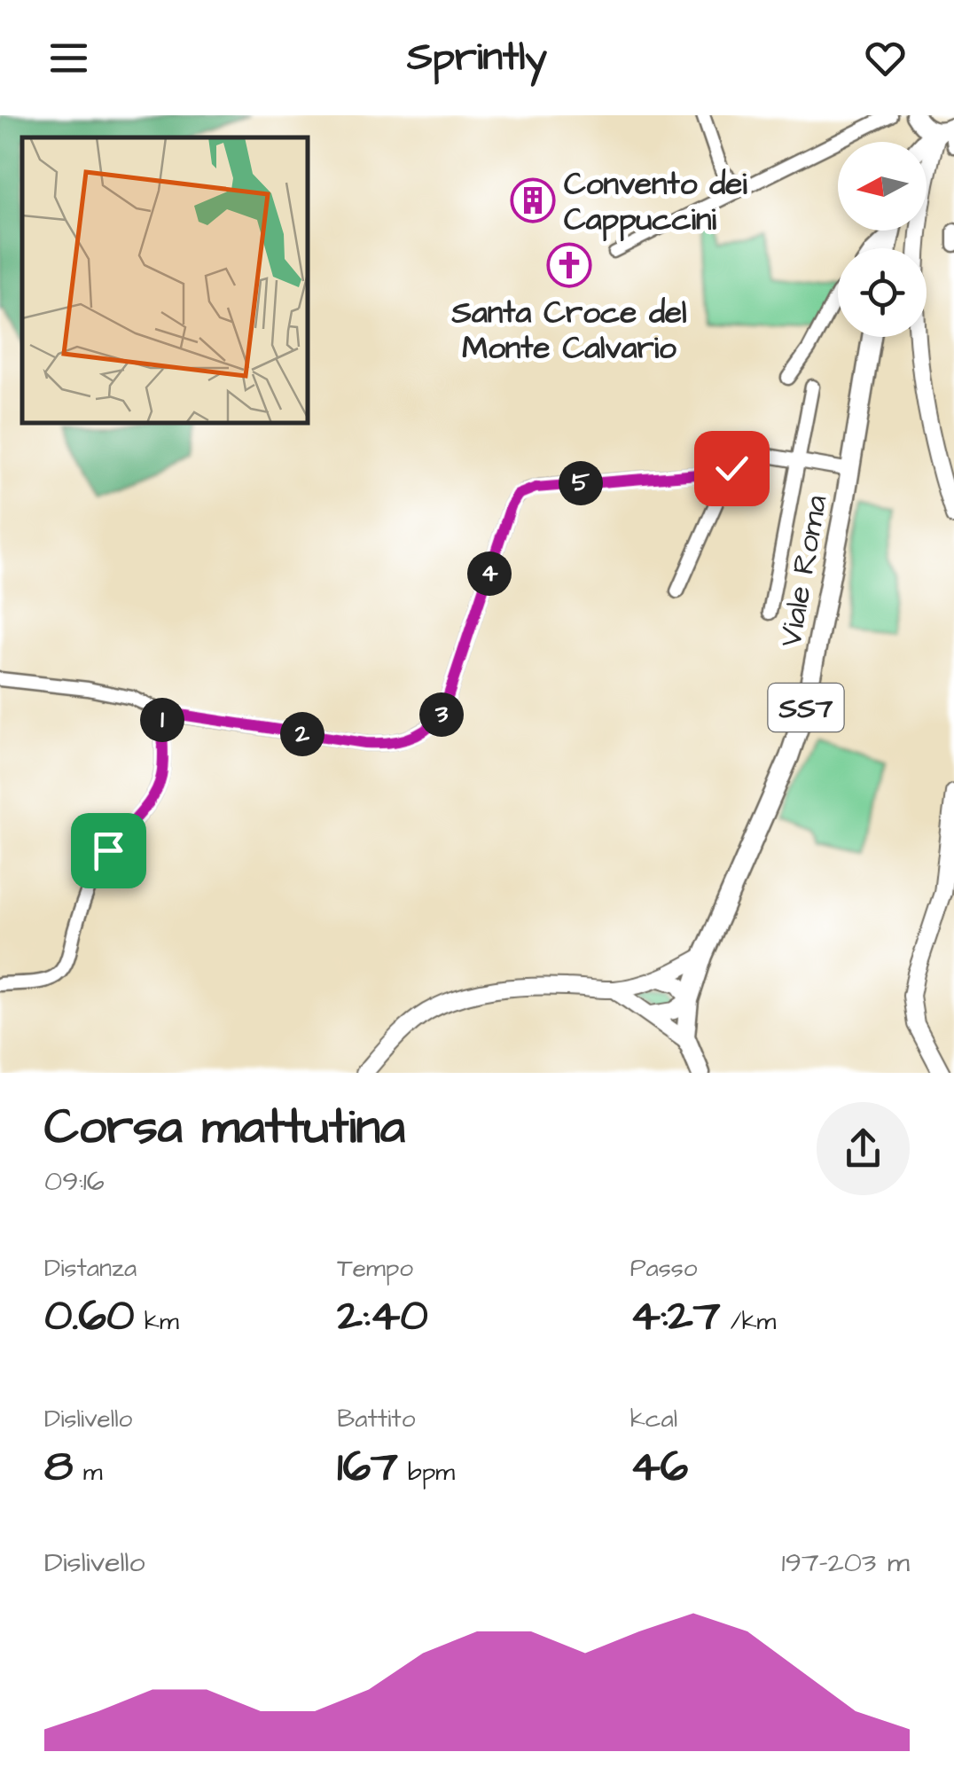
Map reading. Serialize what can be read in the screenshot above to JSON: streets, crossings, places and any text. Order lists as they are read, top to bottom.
{
  "streets": {
    "main road": ["Viale Roma", "SS7"]
  },
  "places": {
    "building": ["Convento dei Cappuccini"],
    "church": ["Santa Croce del Monte Calvario"]
  },
  "north": "left",
  "page": {
    "header": "Sprintly",
    "pins": [
      "5",
      "4",
      "3",
      "1",
      "2"
    ],
    "heading": ["Corsa mattutina", "09:16"],
    "stats": [
      ["Distanza", "0.60 km"],
      ["Tempo", "2:40"],
      ["Passo", "4:27 /km"],
      ["Dislivello", "8 m"],
      ["Battito", "167 bpm"],
      ["kcal", "46"]
    ],
    "chart": ["Dislivello", "197–203 m"]
  }
}
